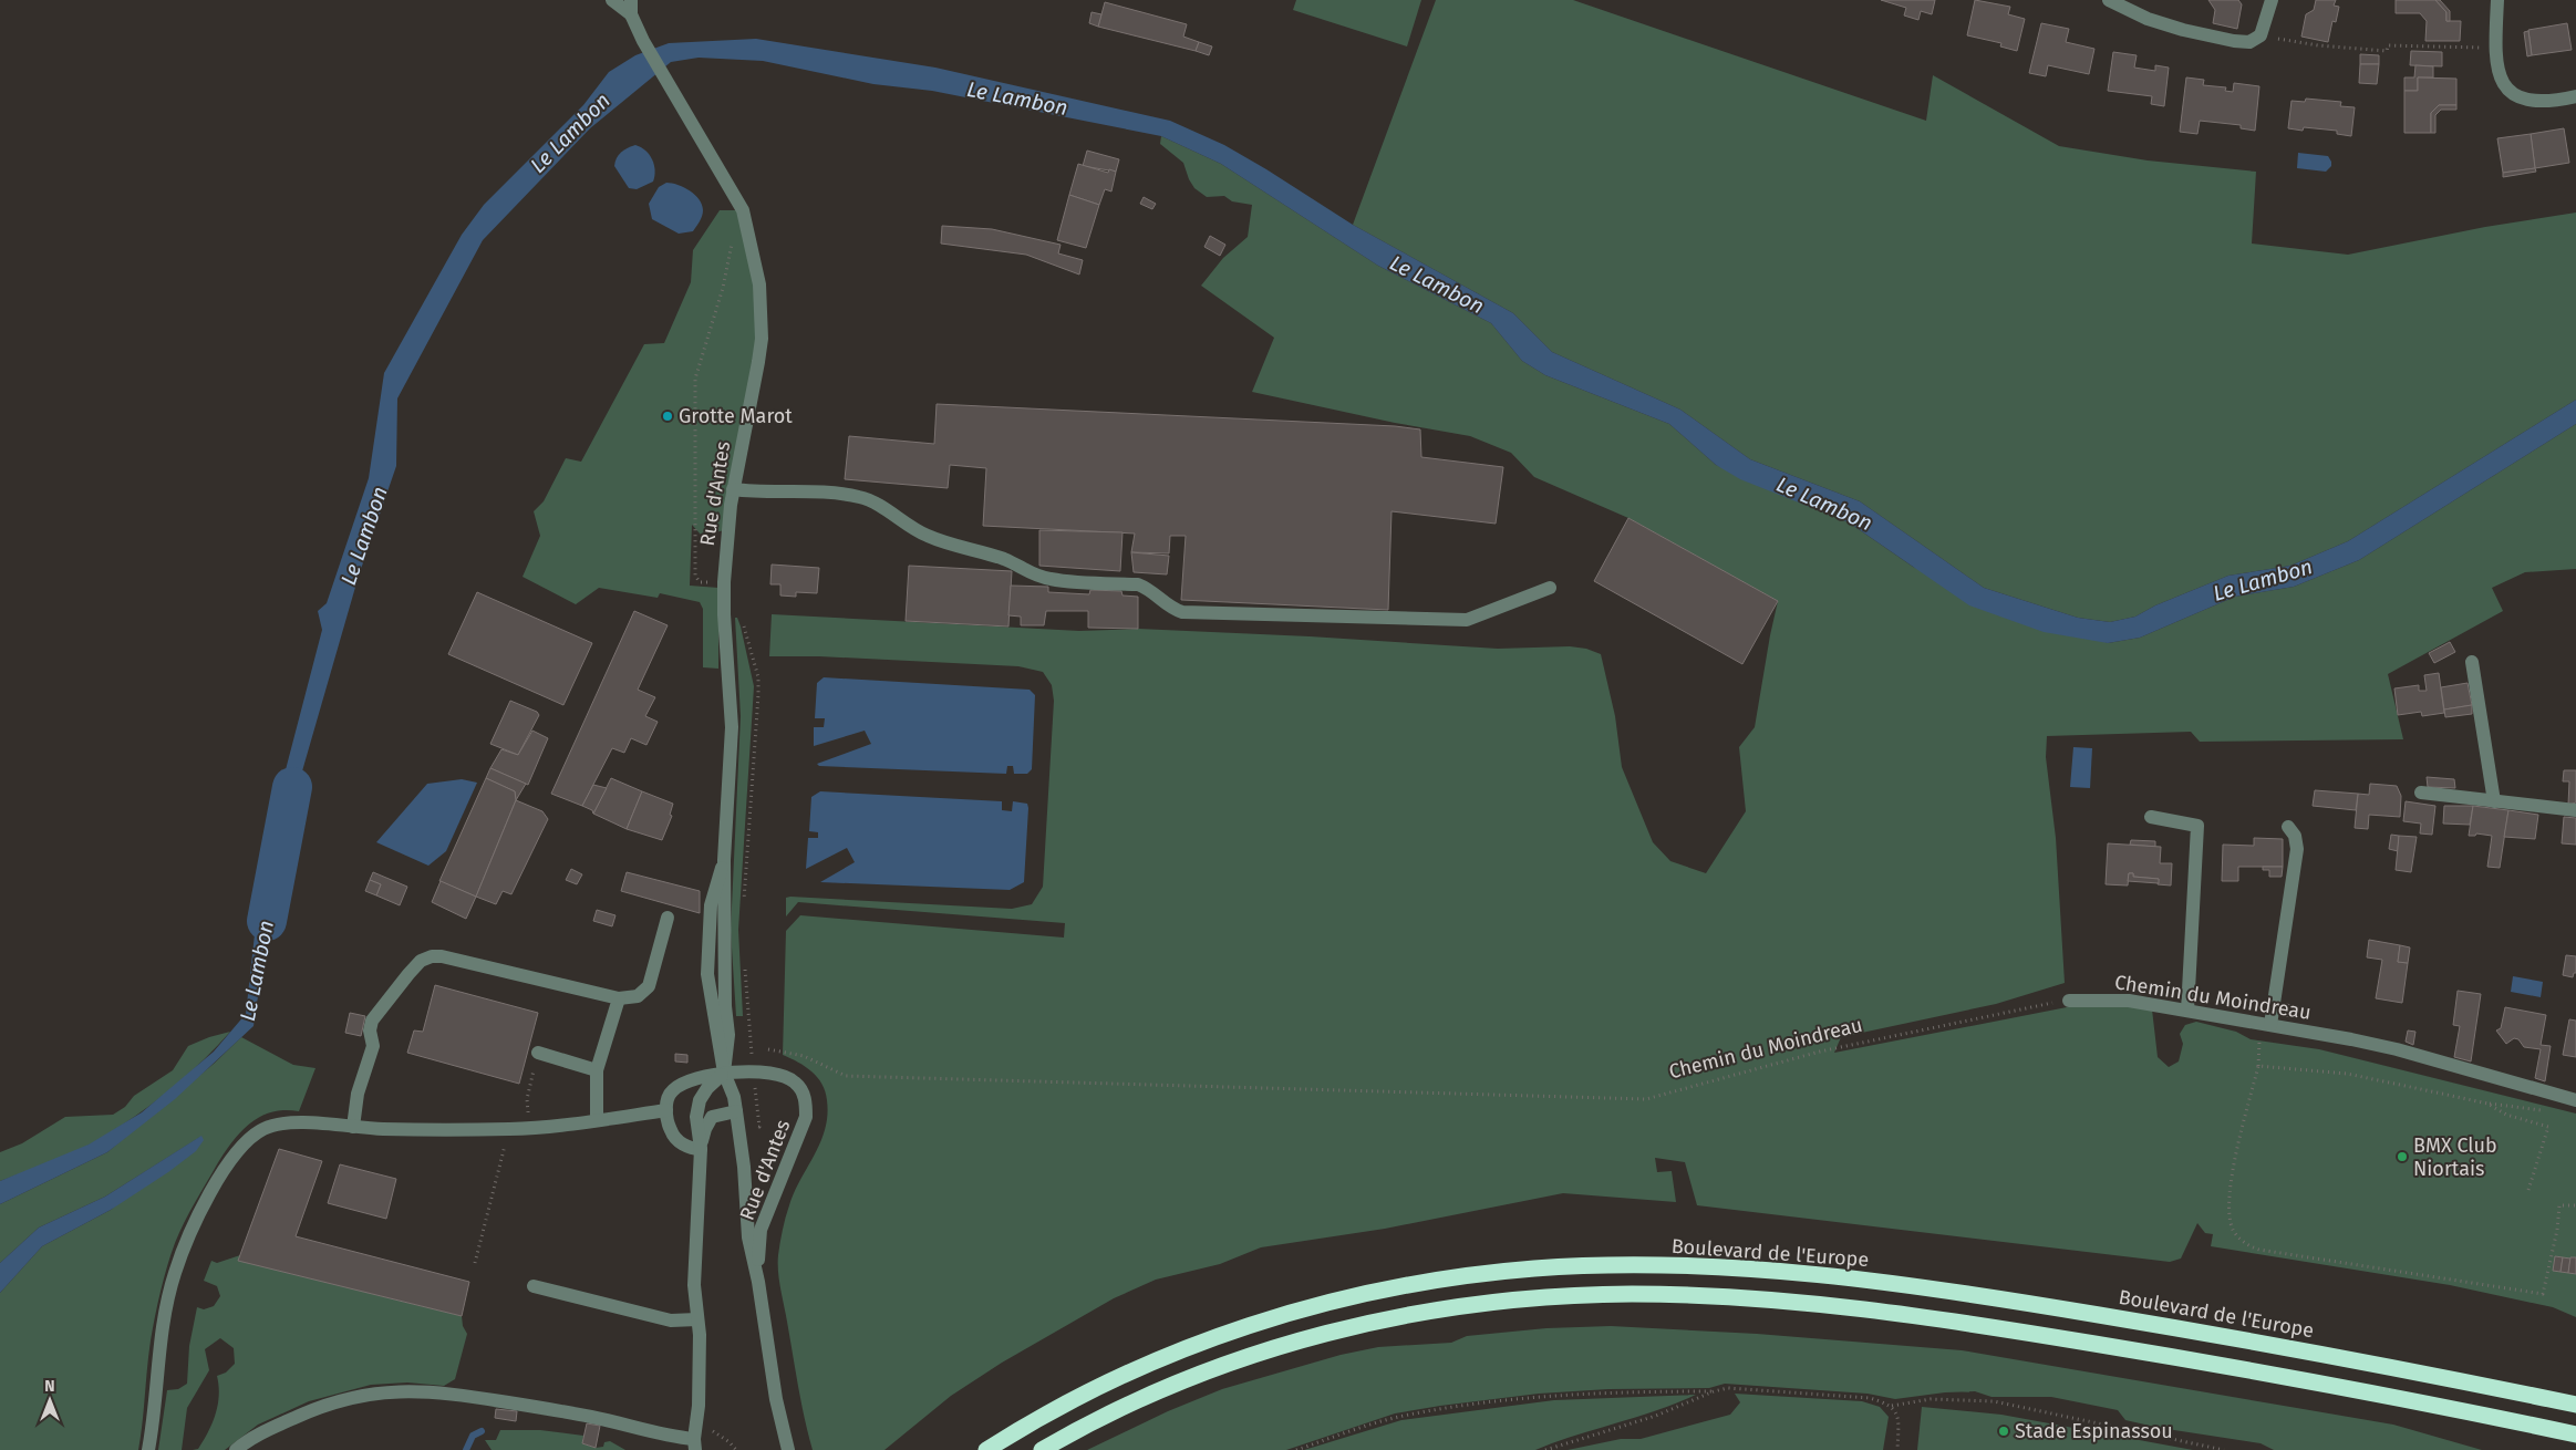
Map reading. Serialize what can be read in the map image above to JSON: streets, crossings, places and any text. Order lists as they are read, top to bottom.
{
  "streets": {
    "highway": ["Boulevard de l'Europe"],
    "street": ["Rue d'Antes", "Chemin du Moindreau"]
  },
  "water": ["Le Lambon"],
  "places": ["Grotte Marot", "BMX Club Niortais", "Stade Espinassou"],
  "north": "top"
}
